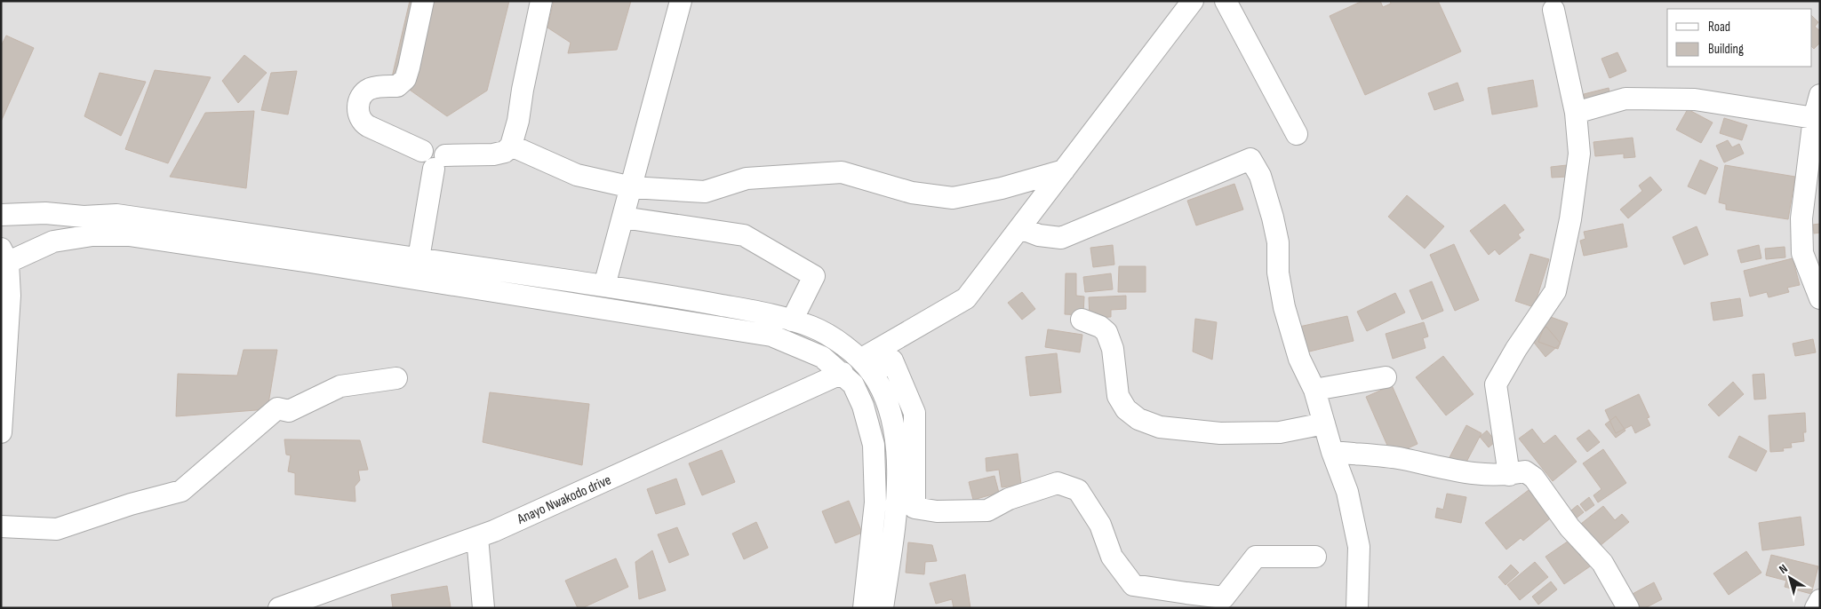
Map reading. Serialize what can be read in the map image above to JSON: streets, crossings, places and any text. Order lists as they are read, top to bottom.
{
  "streets": {
    "street": ["Anayo Nwakodo drive"]
  },
  "legend": ["Road", "Building"],
  "north": "top left"
}
